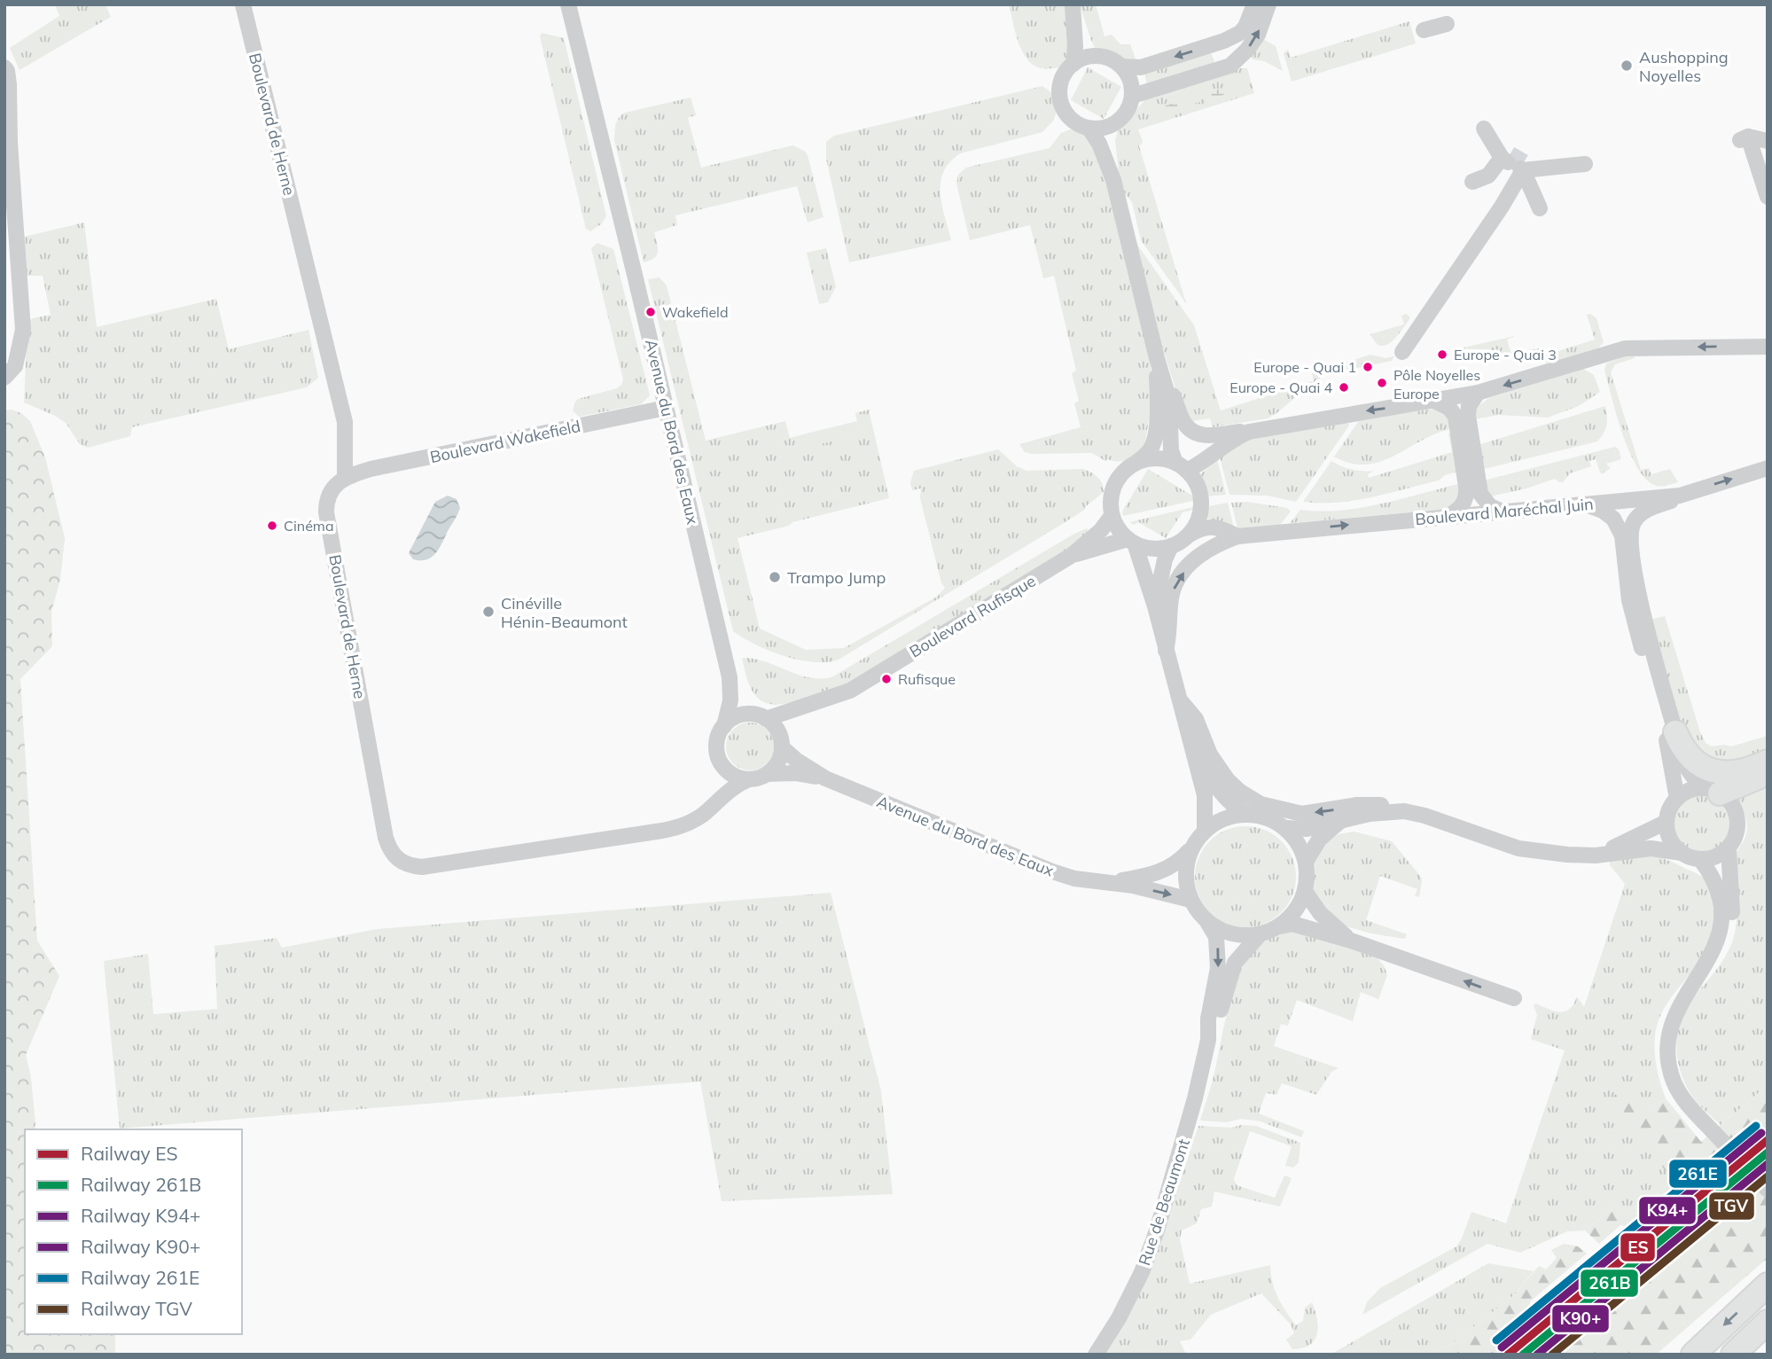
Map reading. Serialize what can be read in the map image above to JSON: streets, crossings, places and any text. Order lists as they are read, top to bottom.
{
  "streets": {
    "street": [
      "Boulevard de Herne",
      "Avenue du Bord des Eaux",
      "Boulevard Wakefield",
      "Boulevard Maréchal Juin",
      "Boulevard Rufisque",
      "Rue de Beaumont"
    ]
  },
  "crossings": [
    ["Boulevard de Herne", "Avenue du Bord des Eaux"],
    ["Boulevard de Herne", "Boulevard Wakefield"],
    ["Boulevard de Herne", "Boulevard Rufisque"],
    ["Avenue du Bord des Eaux", "Boulevard Wakefield"],
    ["Avenue du Bord des Eaux", "Boulevard Rufisque"],
    ["Avenue du Bord des Eaux", "Rue de Beaumont"],
    ["Boulevard Maréchal Juin", "Boulevard Rufisque"]
  ],
  "places": [
    "Aushopping Noyelles",
    "Wakefield",
    "Europe - Quai 3",
    "Europe - Quai 1",
    "Pôle Noyelles Europe",
    "Europe - Quai 4",
    "Cinéma",
    "Trampo Jump",
    "Cinéville Hénin-Beaumont",
    "Rufisque"
  ],
  "lines": [
    "rail line 261E",
    "rail line K94+",
    "rail line ES",
    "rail line 261B",
    "rail line K90+",
    "rail line TGV"
  ],
  "legend": [
    "Railway ES",
    "Railway 261B",
    "Railway K94+",
    "Railway K90+",
    "Railway 261E",
    "Railway TGV"
  ]
}
